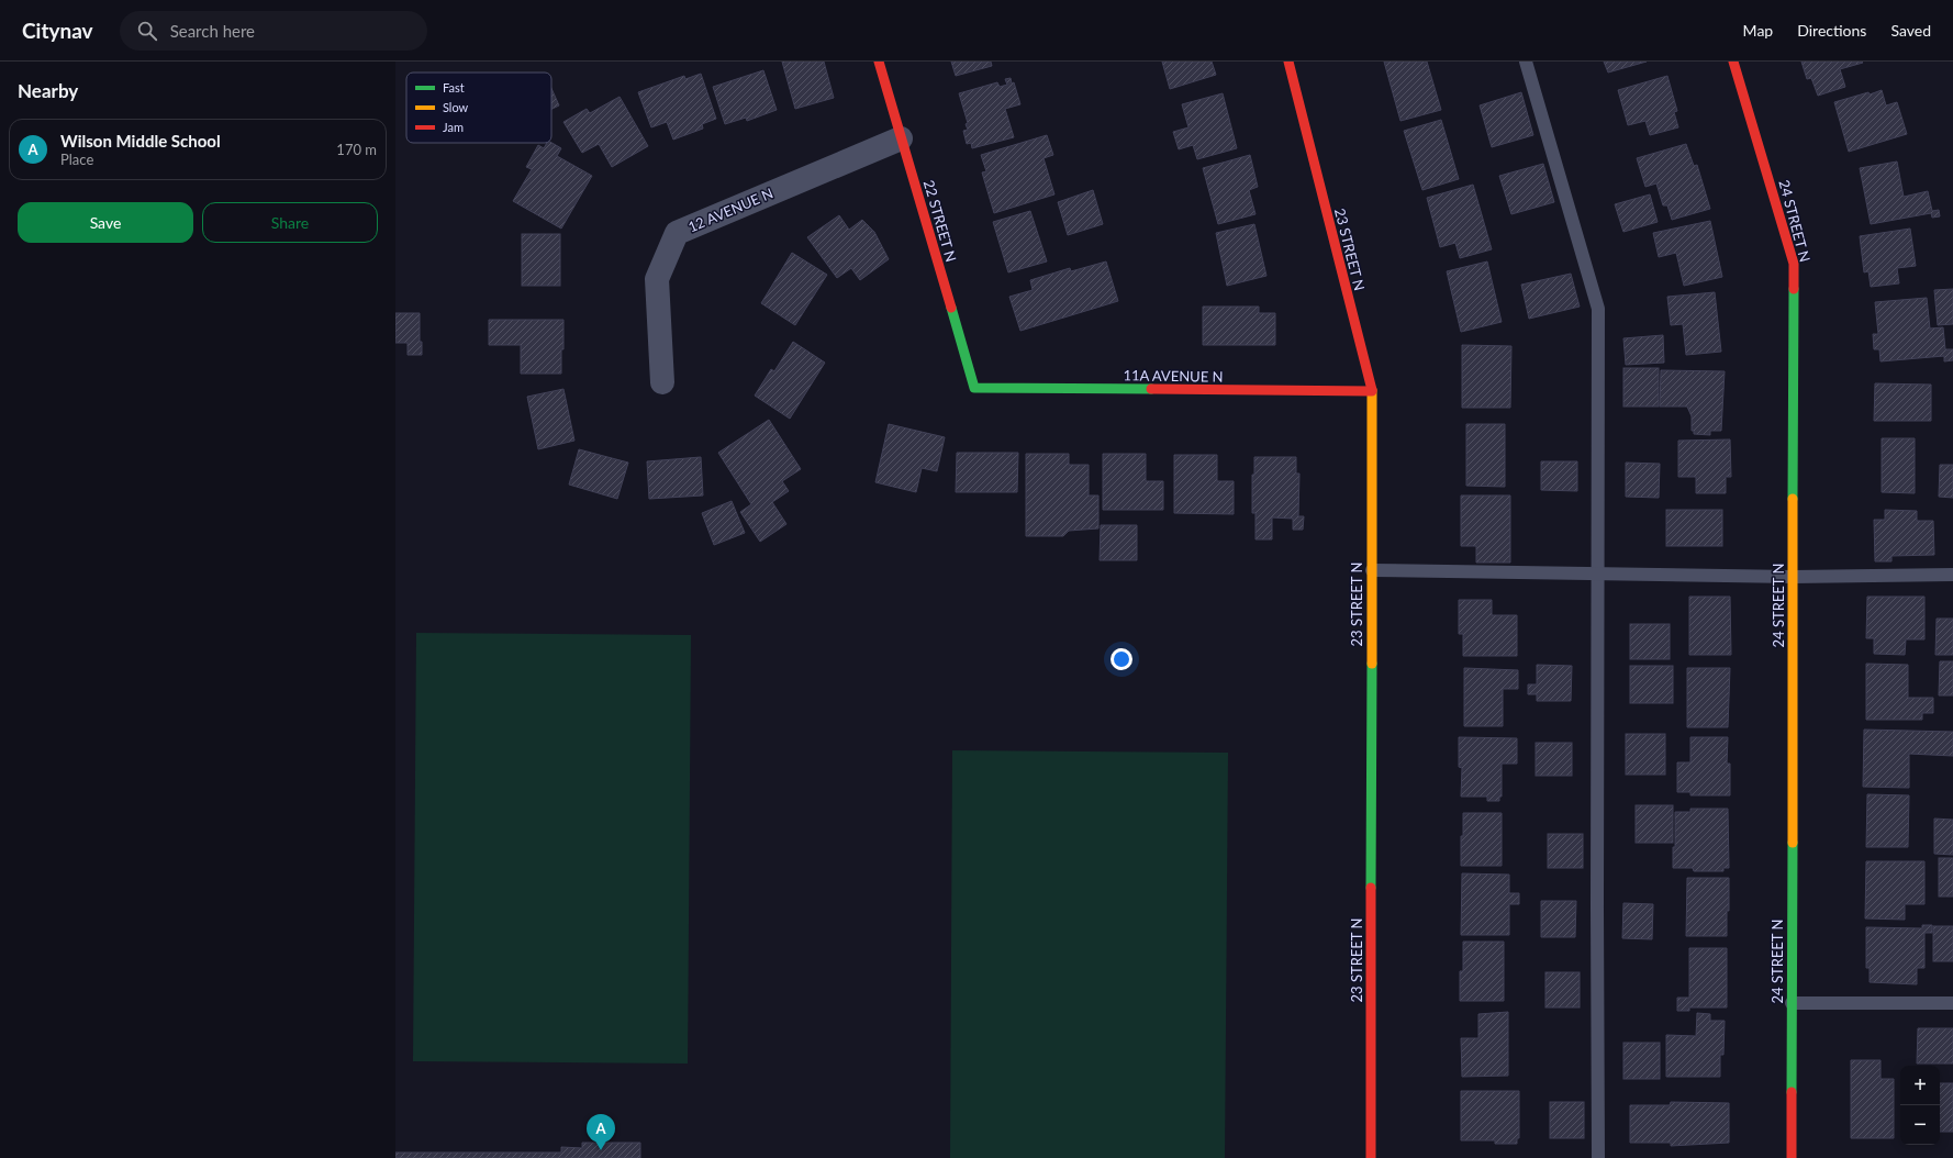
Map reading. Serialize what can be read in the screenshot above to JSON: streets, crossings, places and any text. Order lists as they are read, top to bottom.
{
  "streets": {
    "street": [
      "12 AVENUE N",
      "22 STREET N",
      "24 STREET N",
      "23 STREET N",
      "11A AVENUE N"
    ]
  },
  "crossings": [
    ["12 AVENUE N", "22 STREET N"],
    ["22 STREET N", "11A AVENUE N"],
    ["23 STREET N", "11A AVENUE N"]
  ],
  "legend": ["Fast", "Slow", "Jam"],
  "page": {
    "header": "Citynav",
    "search": "Search here",
    "nav": ["Map", "Directions", "Saved"],
    "heading": "Nearby",
    "list": [
      {
        "mark": "A",
        "name": "Wilson Middle School",
        "note": "Place",
        "value": "170 m"
      }
    ],
    "buttons": ["Save", "Share"],
    "map_buttons": ["+", "−"],
    "pins": "A"
  }
}
